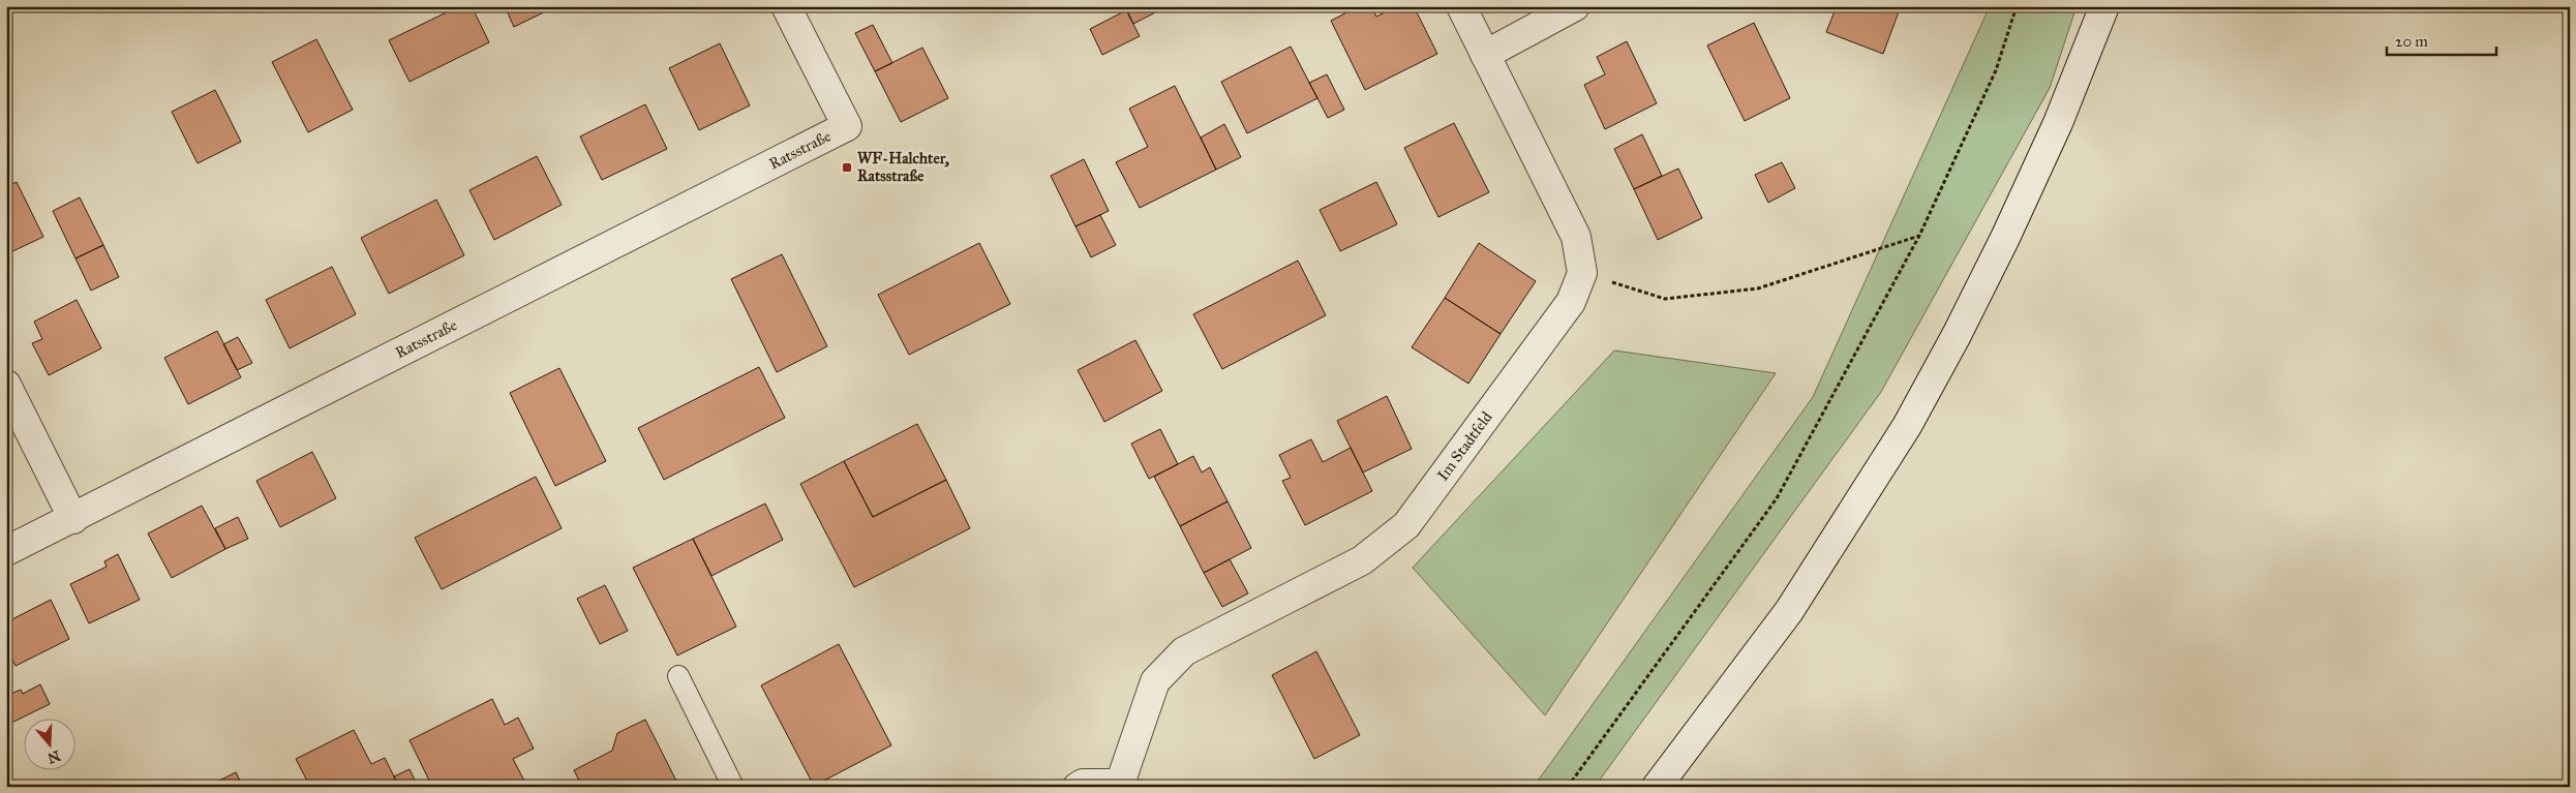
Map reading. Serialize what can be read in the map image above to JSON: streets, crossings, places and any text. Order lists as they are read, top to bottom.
{
  "streets": {
    "street": ["Ratsstraße", "Im Stadtfeld"]
  },
  "places": {
    "transit": ["WF-Halchter, Ratsstraße"]
  },
  "scale_bar": "20 m",
  "north": "bottom"
}
